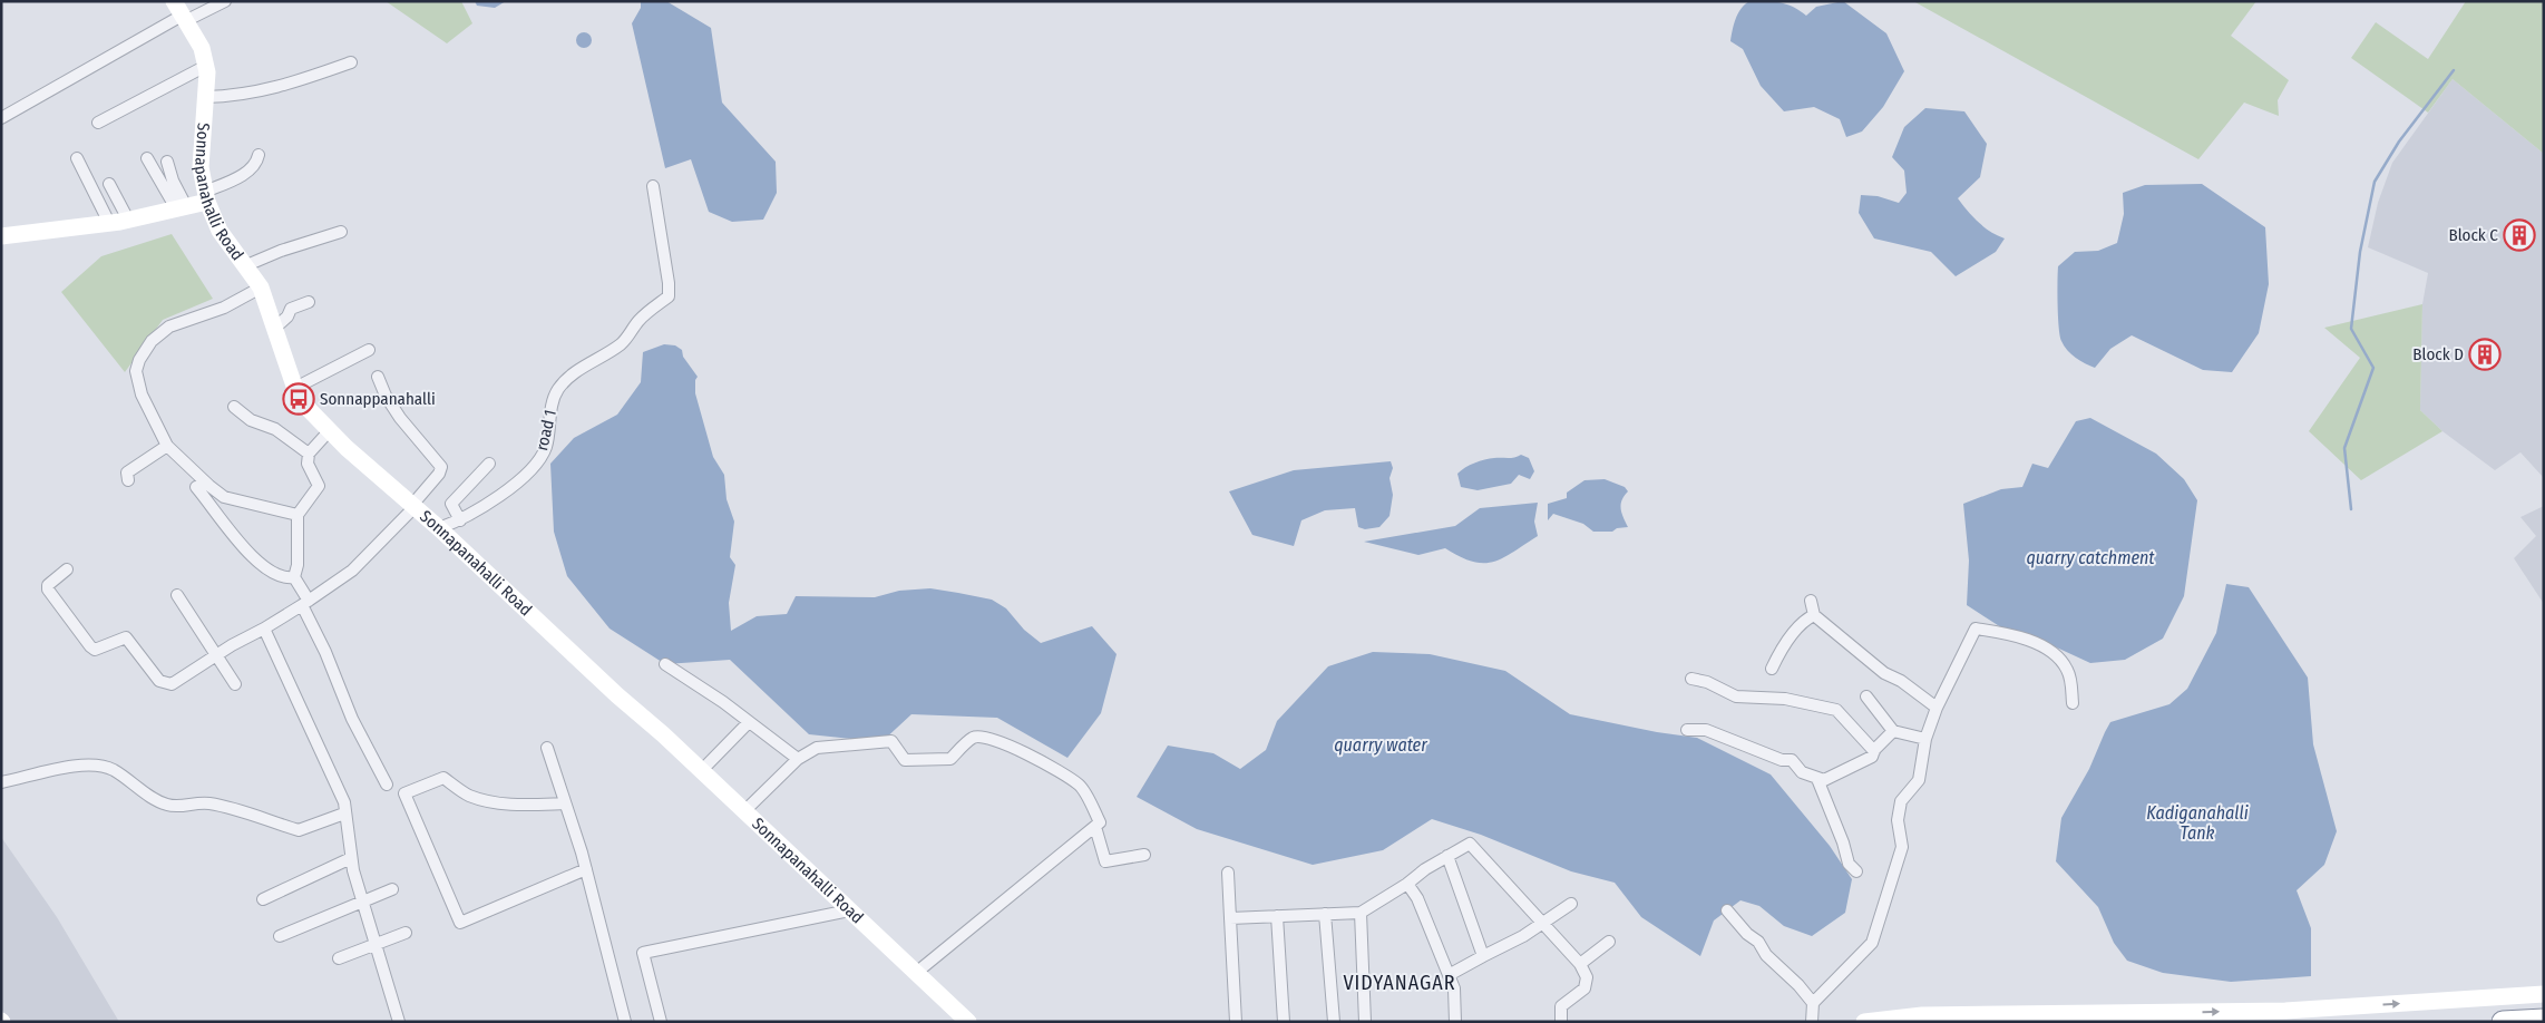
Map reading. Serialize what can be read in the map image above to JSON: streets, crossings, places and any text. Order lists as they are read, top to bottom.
{
  "streets": {
    "street": ["Sonnapanahalli Road", "road 1"]
  },
  "crossings": [
    ["Sonnapanahalli Road", "road 1"]
  ],
  "districts": ["VIDYANAGAR"],
  "water": ["quarry catchment", "quarry water", "Kadiganahalli Tank"],
  "places": {
    "building": ["Block C", "Block D"],
    "bus stop": ["Sonnappanahalli"]
  }
}
